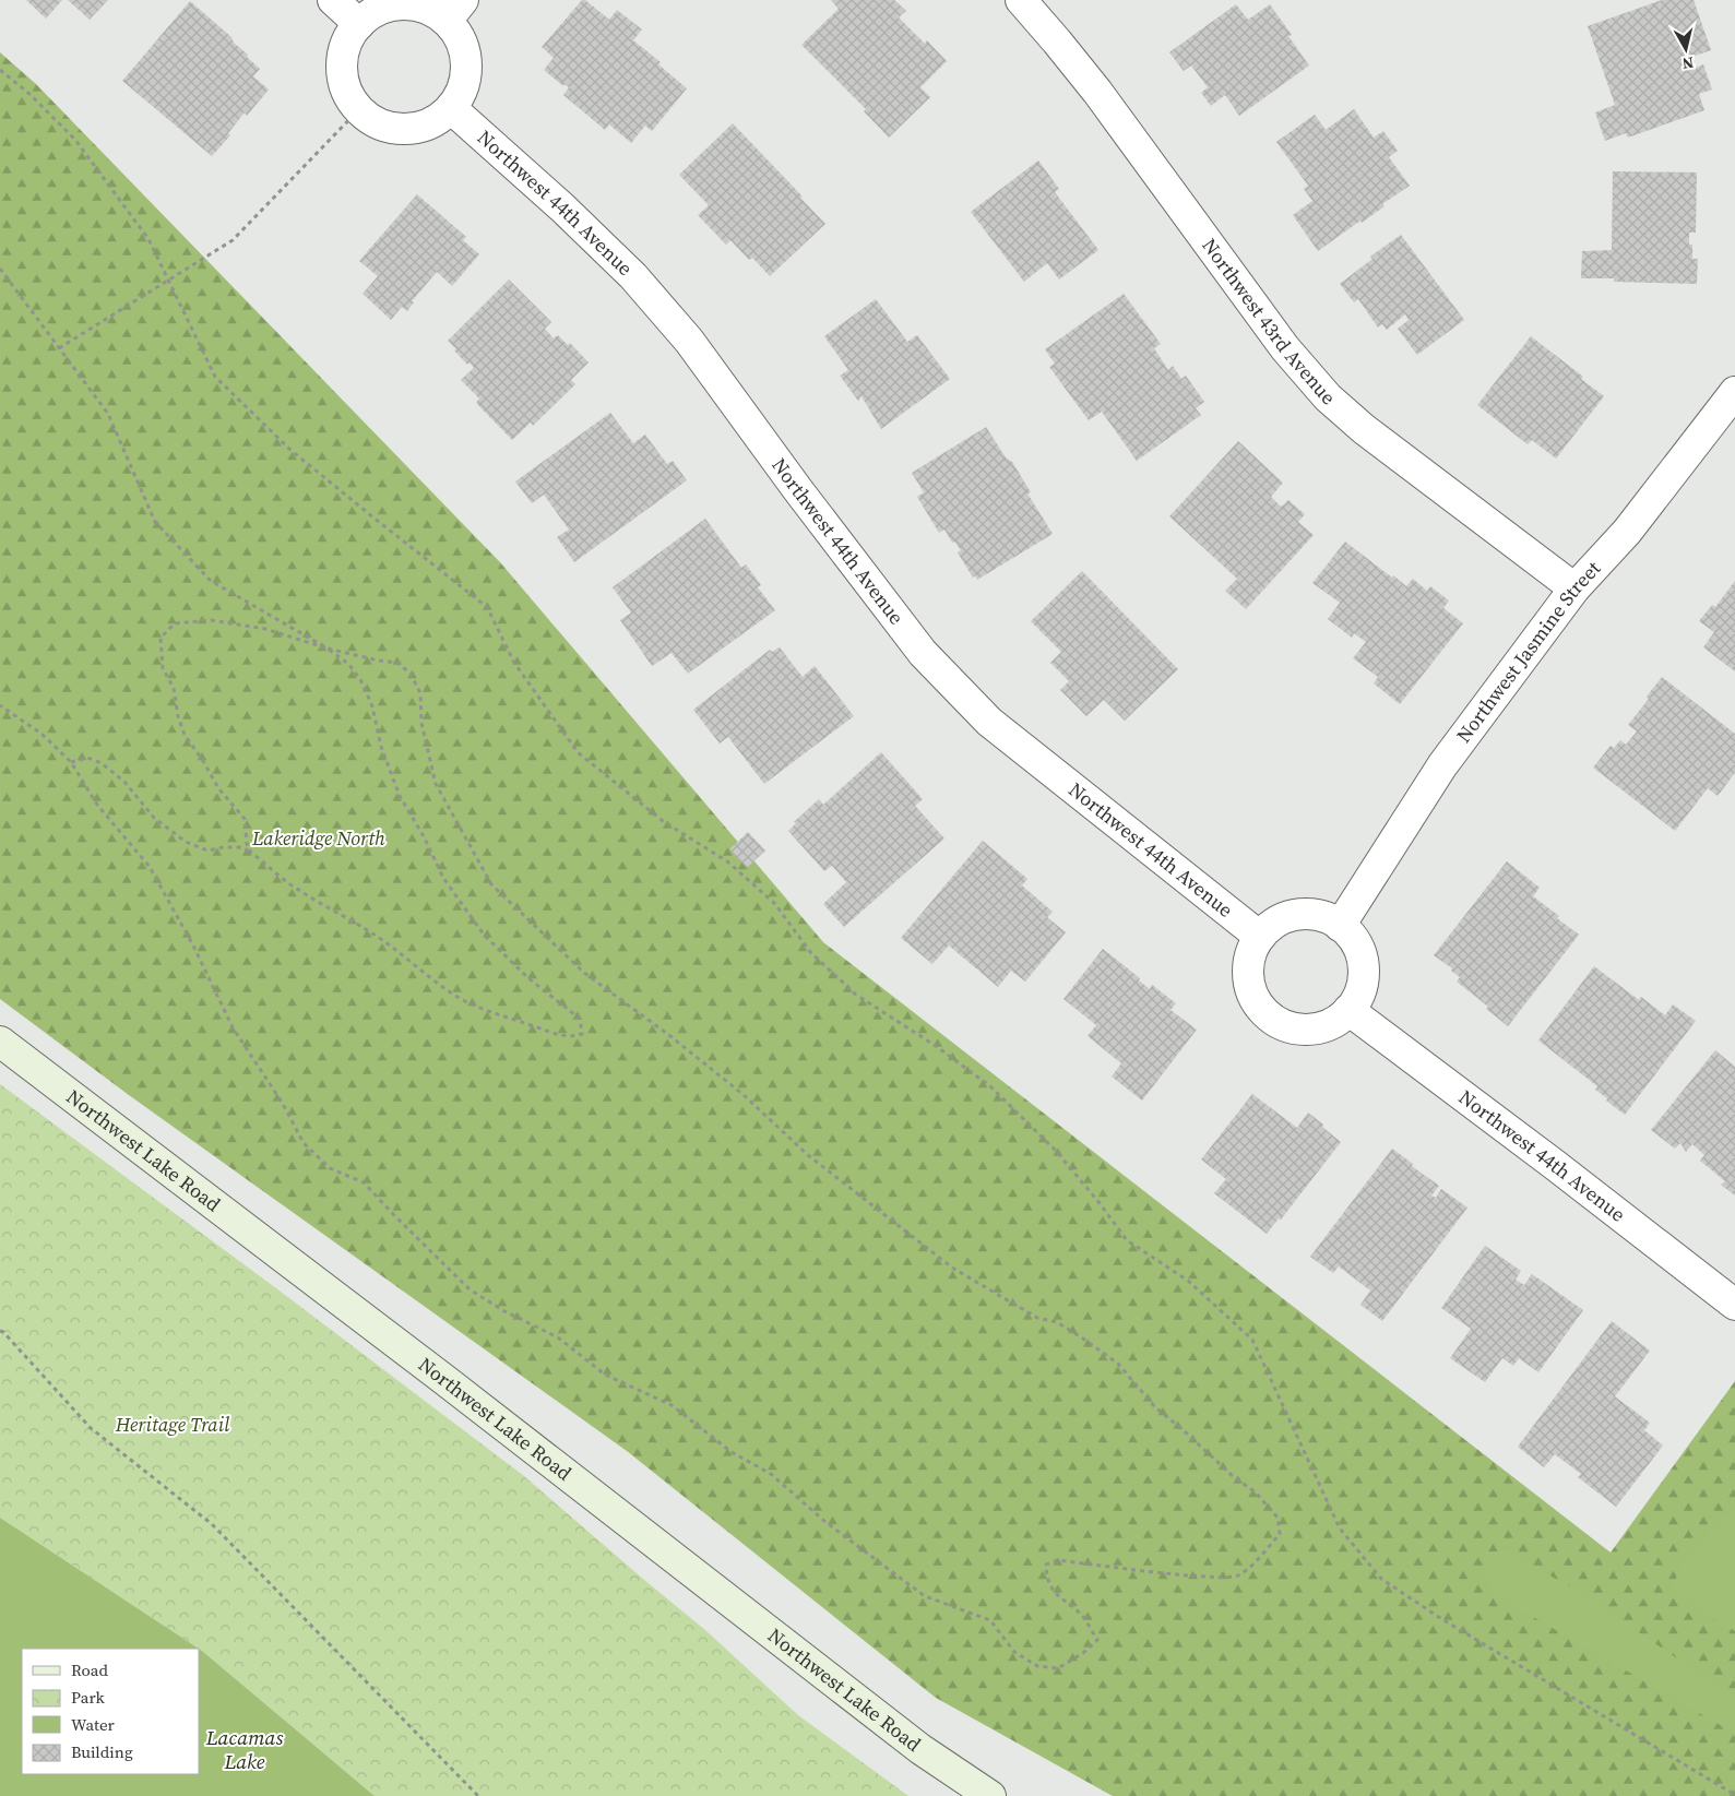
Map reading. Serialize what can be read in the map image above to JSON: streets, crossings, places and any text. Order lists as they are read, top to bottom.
{
  "streets": {
    "main road": ["Northwest Lake Road"],
    "street": ["Northwest 44th Avenue", "Northwest 43rd Avenue", "Northwest Jasmine Street"]
  },
  "crossings": [
    ["Northwest 44th Avenue", "Northwest Jasmine Street"],
    ["Northwest 43rd Avenue", "Northwest Jasmine Street"]
  ],
  "water": ["Lacamas Lake"],
  "parks": ["Lakeridge North", "Heritage Trail"],
  "legend": [
    "Road",
    "Park",
    "Water",
    "Building"
  ],
  "north": "bottom"
}
